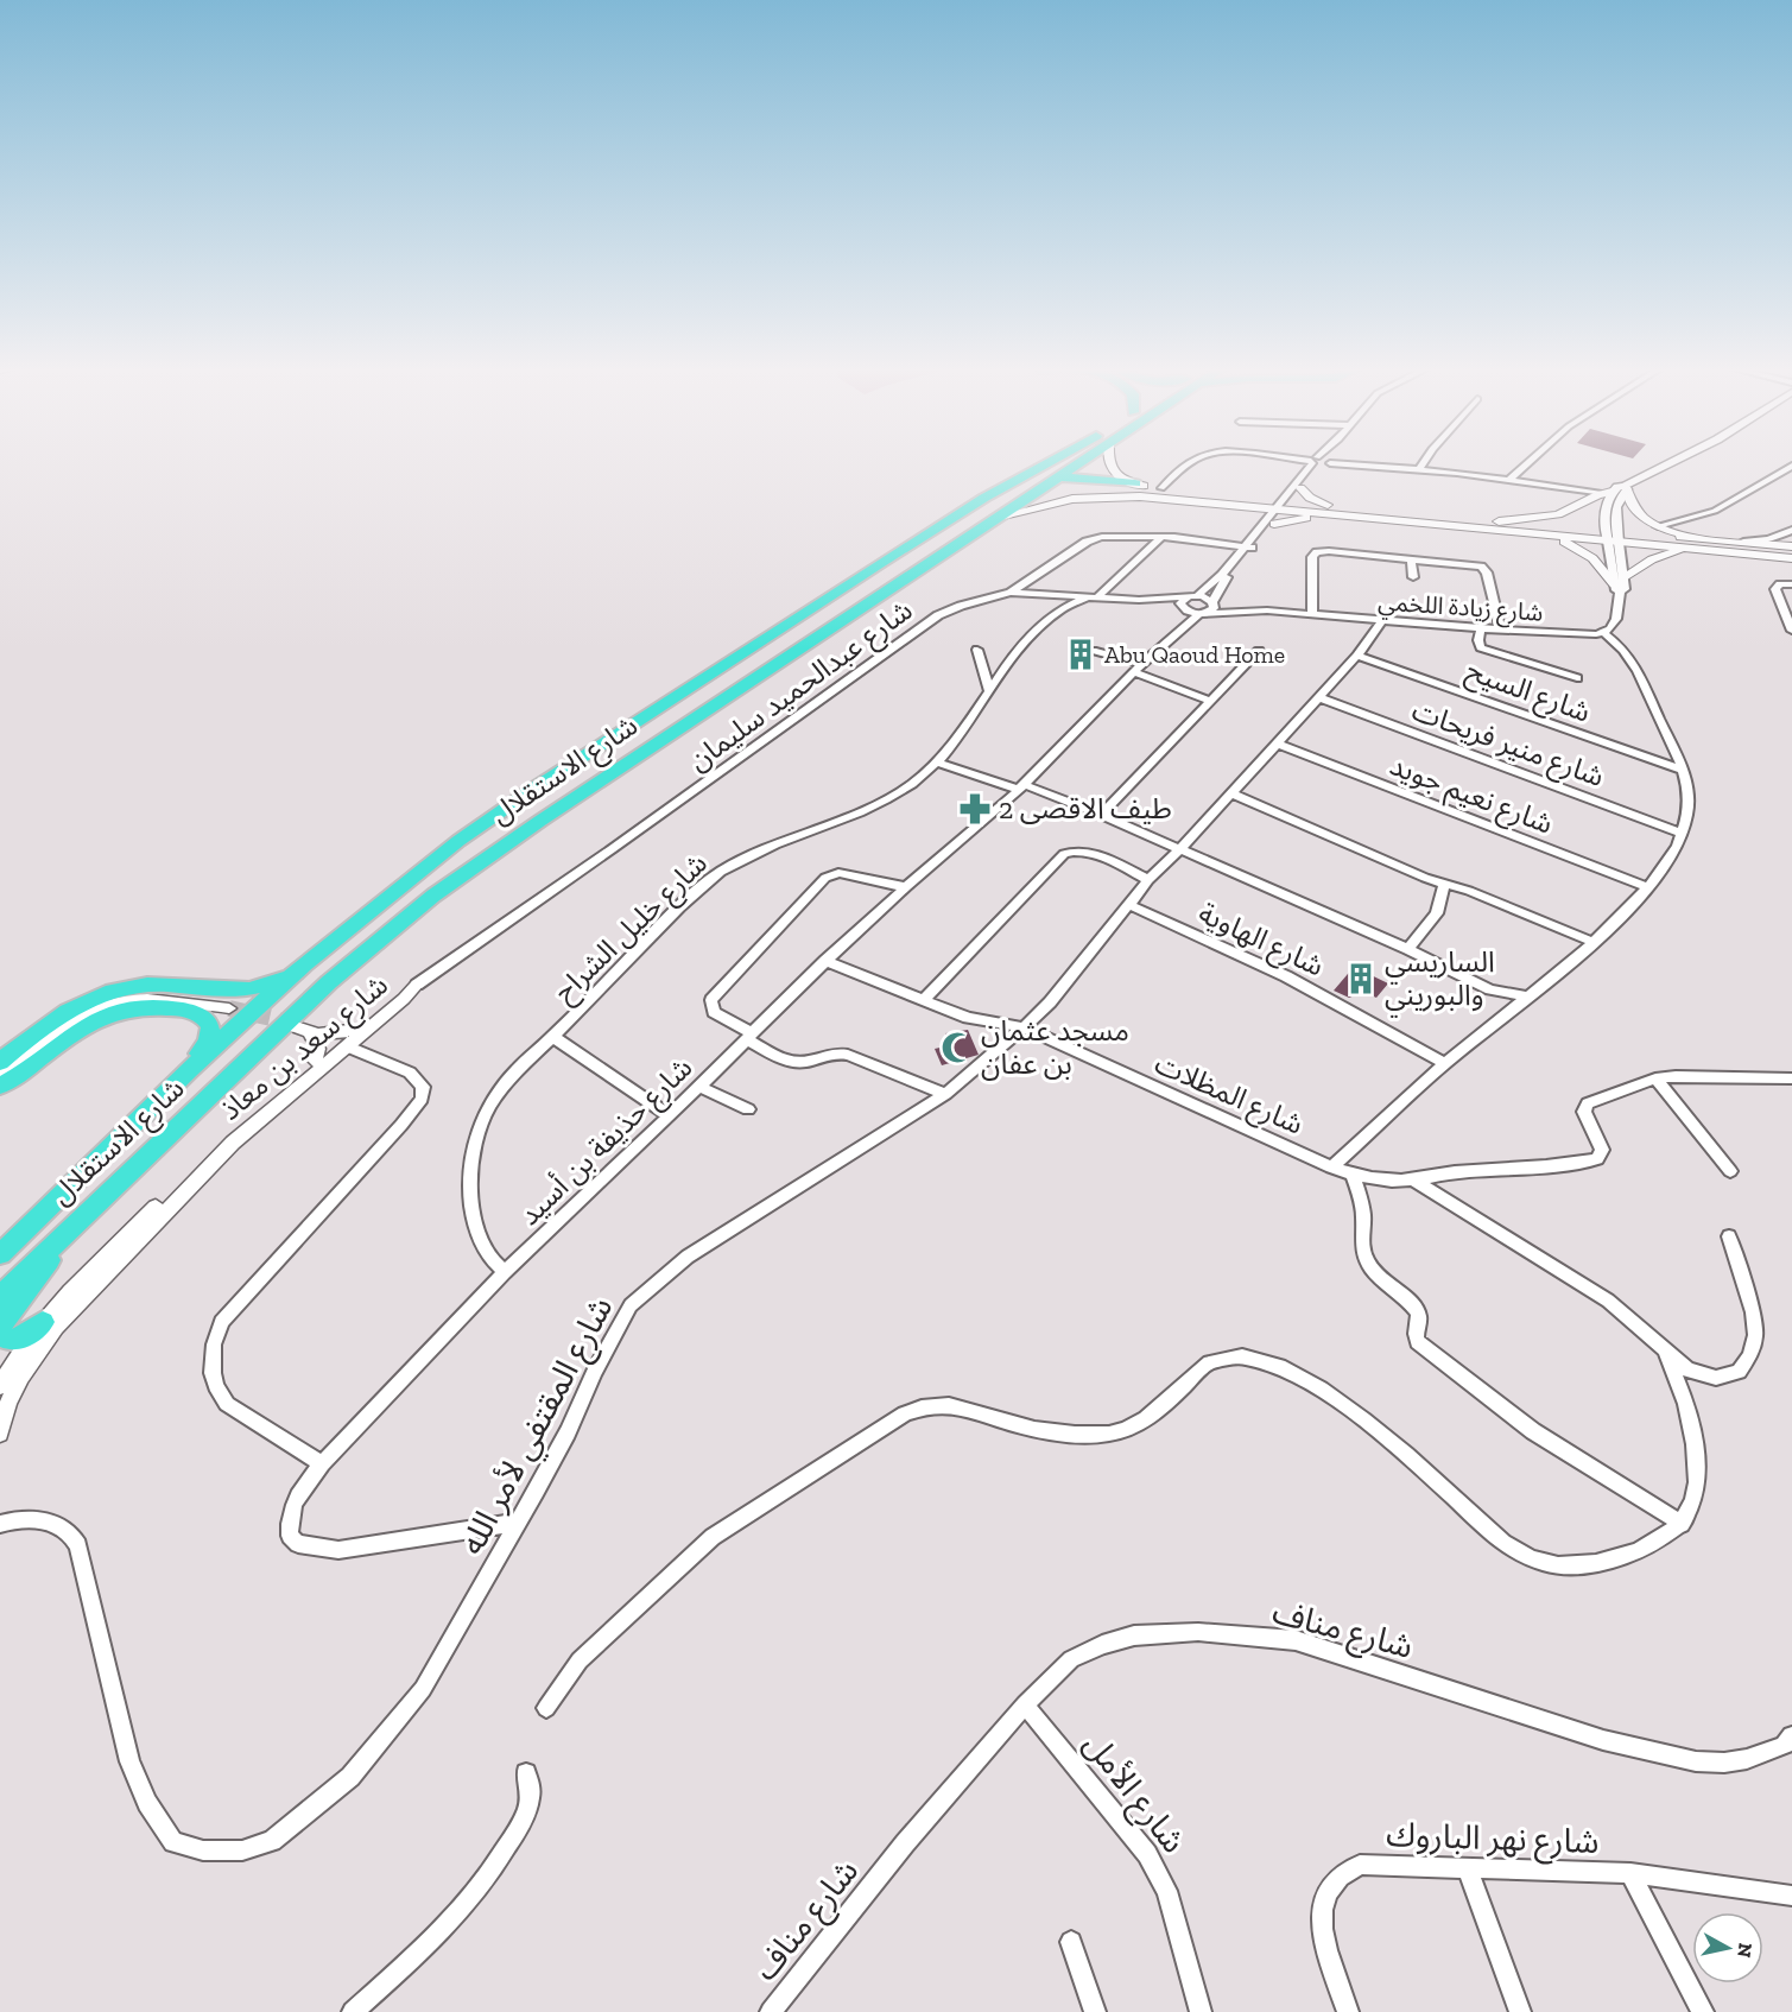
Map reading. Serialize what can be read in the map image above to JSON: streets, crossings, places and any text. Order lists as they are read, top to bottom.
{
  "streets": {
    "highway": ["شارع الاستقلال"],
    "street": [
      "شارع زيادة اللخمي",
      "شارع عبدالحميد سليمان",
      "شارع السيح",
      "شارع منير فريحات",
      "شارع نعيم جويد",
      "شارع خليل الشراح",
      "شارع الهاوية",
      "شارع سعد بن معاذ",
      "شارع المظلات",
      "شارع حذيفة بن أسيد",
      "شارع المقتفي لأمر الله",
      "شارع مناف",
      "شارع الأمل",
      "شارع نهر الباروك"
    ]
  },
  "crossings": [
    ["شارع زيادة اللخمي", "شارع حذيفة بن أسيد"],
    ["شارع زيادة اللخمي", "شارع المقتفي لأمر الله"],
    ["شارع عبدالحميد سليمان", "شارع سعد بن معاذ"],
    ["شارع عبدالحميد سليمان", "شارع حذيفة بن أسيد"],
    ["شارع السيح", "شارع المقتفي لأمر الله"],
    ["شارع منير فريحات", "شارع المقتفي لأمر الله"],
    ["شارع نعيم جويد", "شارع المقتفي لأمر الله"],
    ["شارع خليل الشراح", "شارع حذيفة بن أسيد"],
    ["شارع الهاوية", "شارع المقتفي لأمر الله"],
    ["شارع المظلات", "شارع حذيفة بن أسيد"],
    ["شارع المظلات", "شارع المقتفي لأمر الله"],
    ["شارع حذيفة بن أسيد", "شارع المقتفي لأمر الله"],
    ["شارع مناف", "شارع الأمل"]
  ],
  "places": {
    "building": ["Abu Qaoud Home", "الساريسي والبوريني"],
    "pharmacy": ["طيف الاقصى 2"],
    "mosque": ["مسجد عثمان بن عفان"]
  },
  "north": "right"
}
